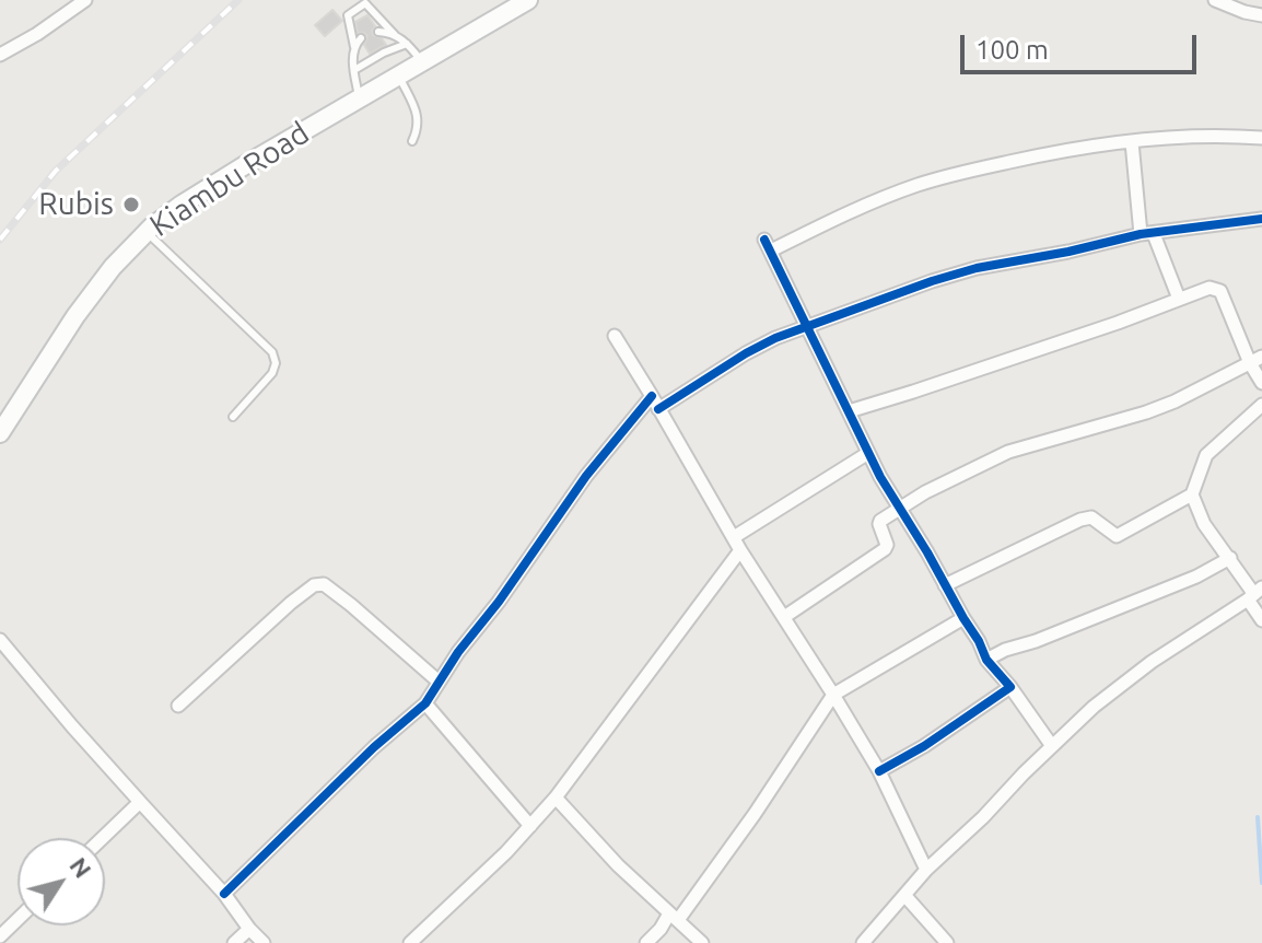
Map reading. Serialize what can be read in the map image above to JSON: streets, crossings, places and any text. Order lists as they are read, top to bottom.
{
  "streets": {
    "main road": ["Kiambu Road"]
  },
  "places": ["Rubis"],
  "scale_bar": "100 m",
  "north": "top right"
}
